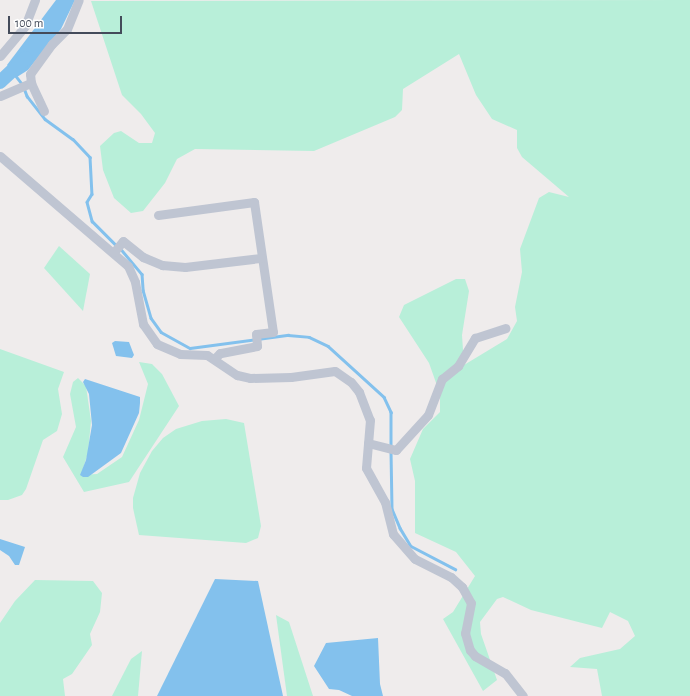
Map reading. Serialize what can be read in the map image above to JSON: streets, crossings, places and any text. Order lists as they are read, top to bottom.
{
  "scale_bar": "100 m"
}
